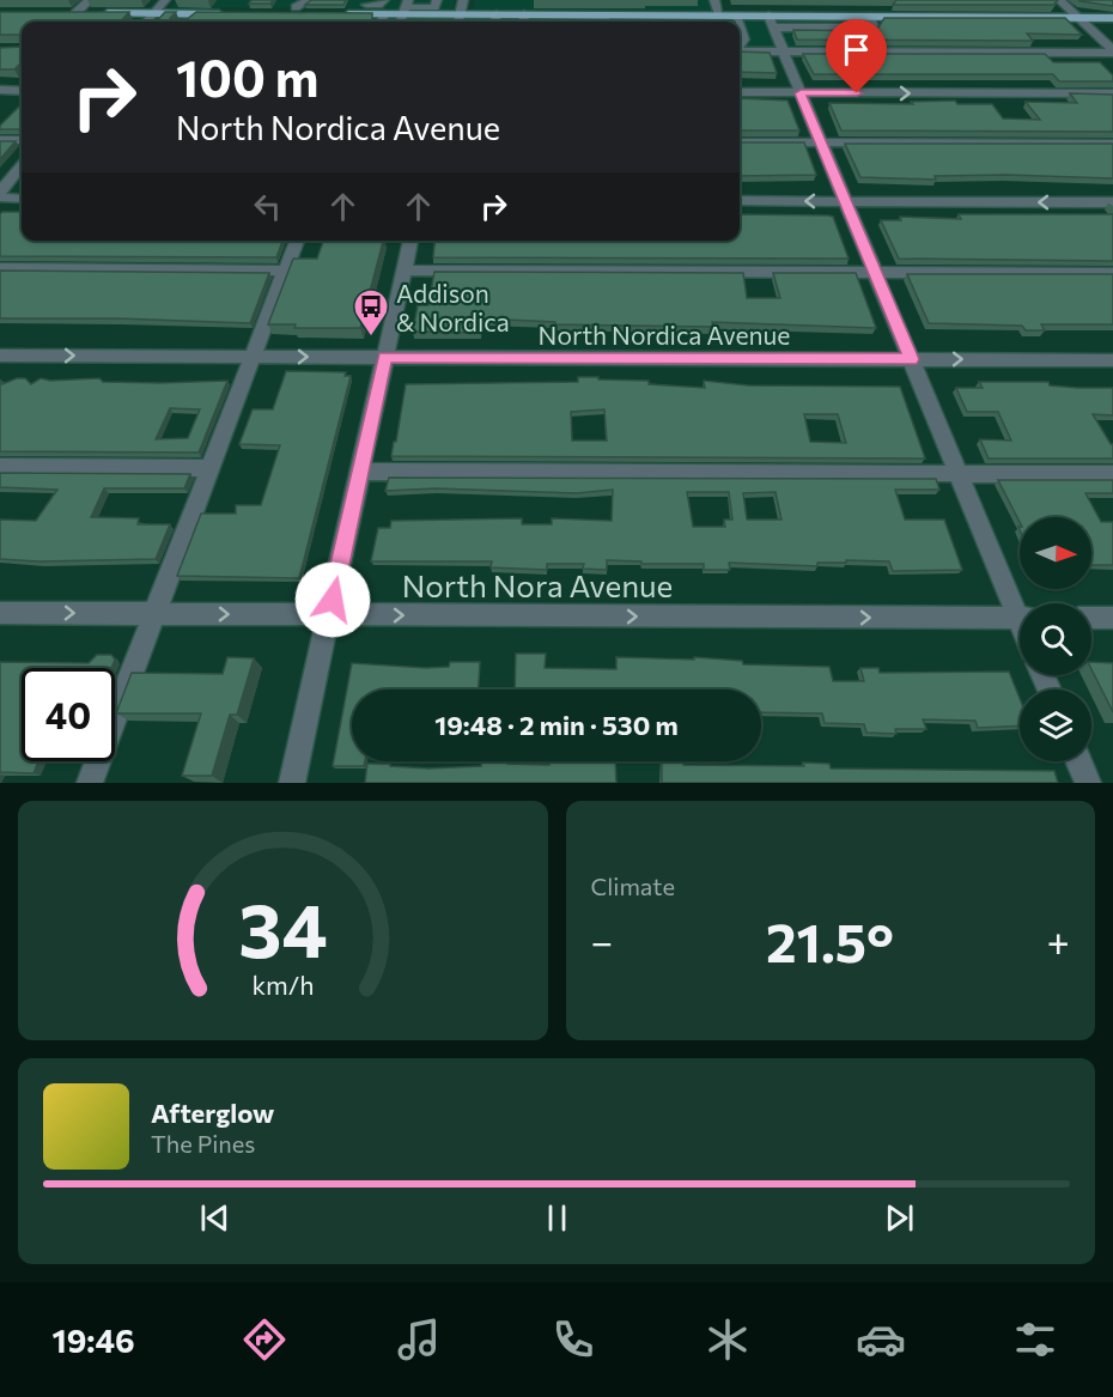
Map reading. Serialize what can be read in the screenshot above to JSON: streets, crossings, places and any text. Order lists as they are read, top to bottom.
{
  "streets": {
    "street": ["North Nordica Avenue", "North Nora Avenue"]
  },
  "places": {
    "bus stop": ["Addison & Nordica"]
  },
  "north": "right",
  "page": {
    "turn": ["100 m", "North Nordica Avenue"],
    "limit": "40",
    "trip": "19:48 · 2 min · 530 m",
    "tile": "Climate",
    "heat": ["−", "21.5°", "+"],
    "song": ["Afterglow", "The Pines"],
    "tabs": "19:46",
    "gauge": ["34", "km/h"]
  }
}
